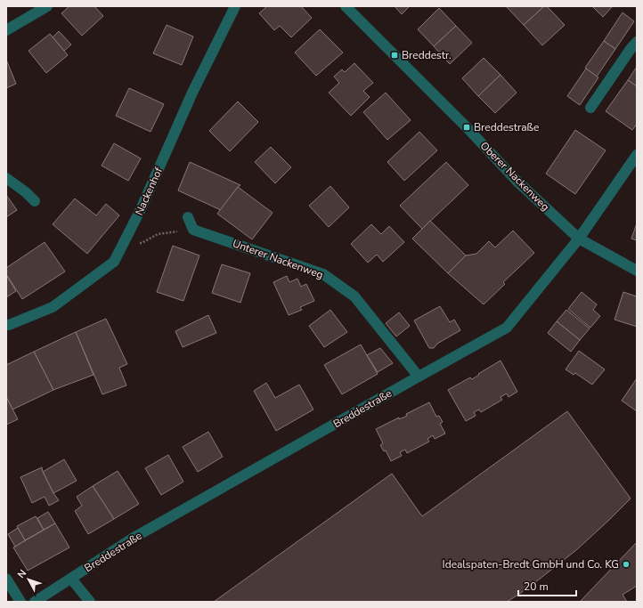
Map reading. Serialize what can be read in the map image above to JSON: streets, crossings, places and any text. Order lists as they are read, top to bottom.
{
  "streets": {
    "street": [
      "Oberer Nackenweg",
      "Nackenhof",
      "Unterer Nackenweg",
      "Breddestraße"
    ]
  },
  "crossings": [
    ["Oberer Nackenweg", "Breddestraße"],
    ["Unterer Nackenweg", "Breddestraße"]
  ],
  "places": {
    "transit": ["Breddestr.", "Breddestraße"],
    "other": ["Idealspaten-Bredt GmbH und Co. KG"]
  },
  "scale_bar": "20 m",
  "north": "top left"
}
